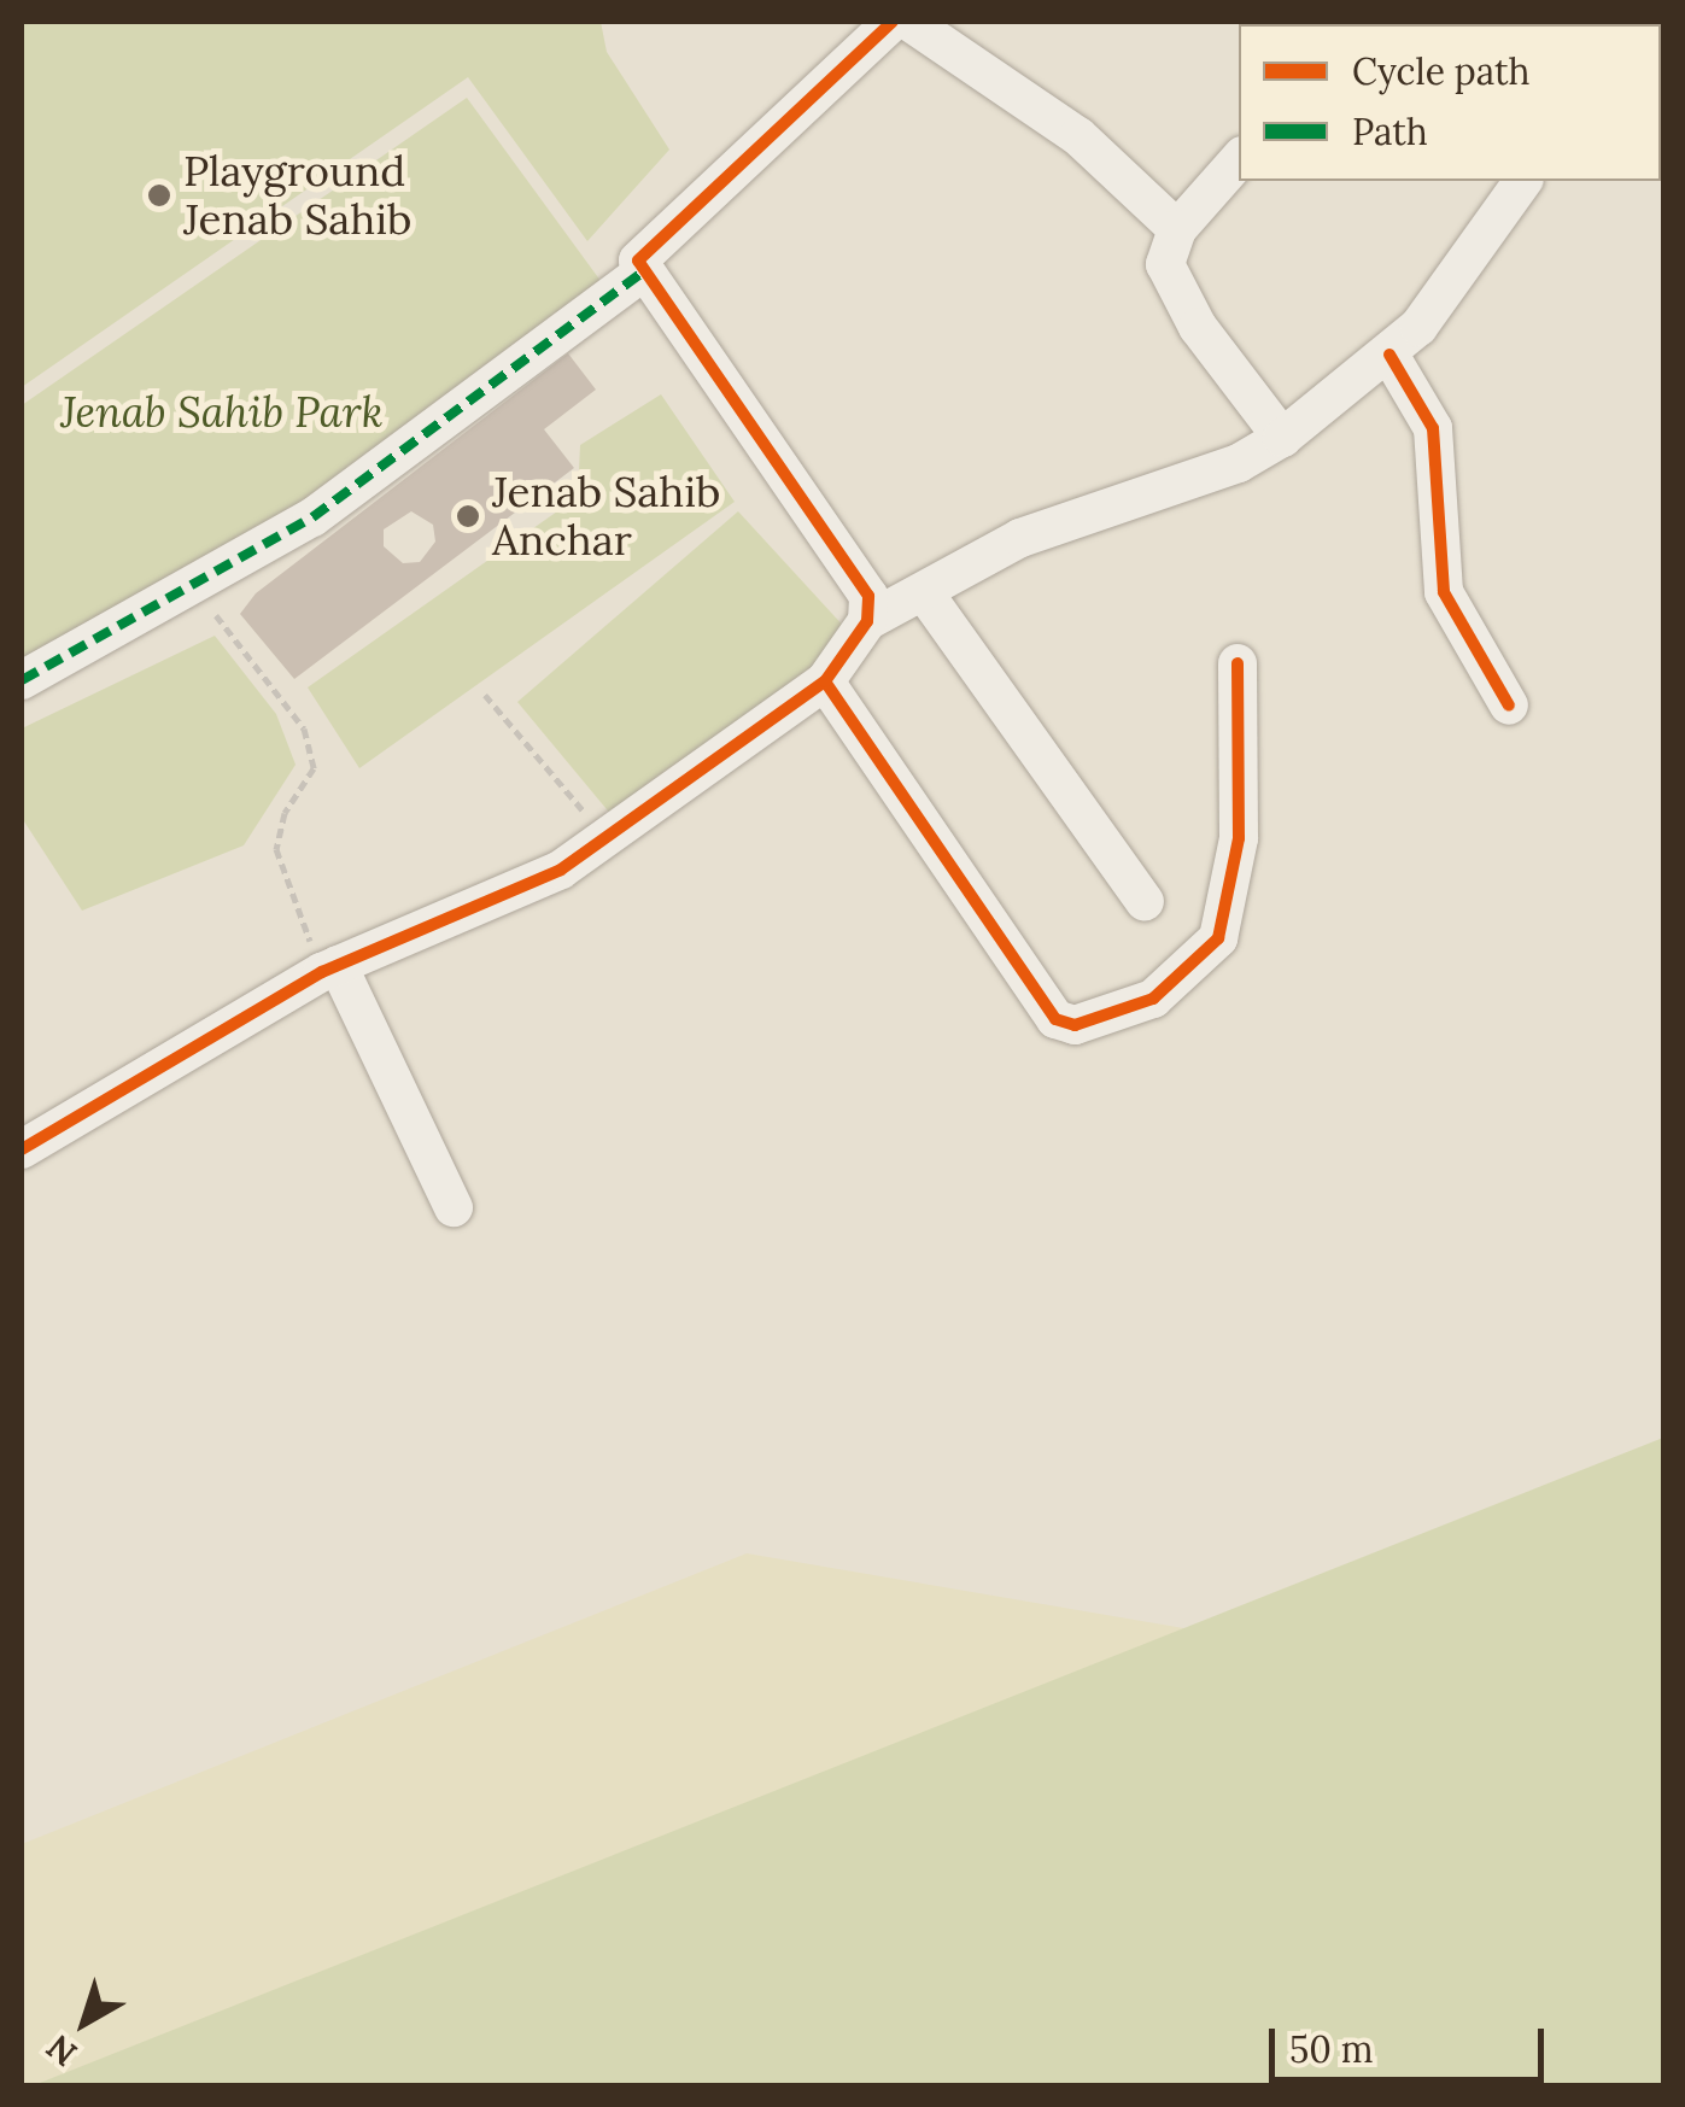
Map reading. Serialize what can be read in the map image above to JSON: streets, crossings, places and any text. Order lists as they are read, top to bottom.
{
  "parks": ["Jenab Sahib Park"],
  "places": ["Playground Jenab Sahib", "Jenab Sahib Anchar"],
  "legend": ["Cycle path", "Path"],
  "scale_bar": "50 m",
  "north": "bottom left"
}
